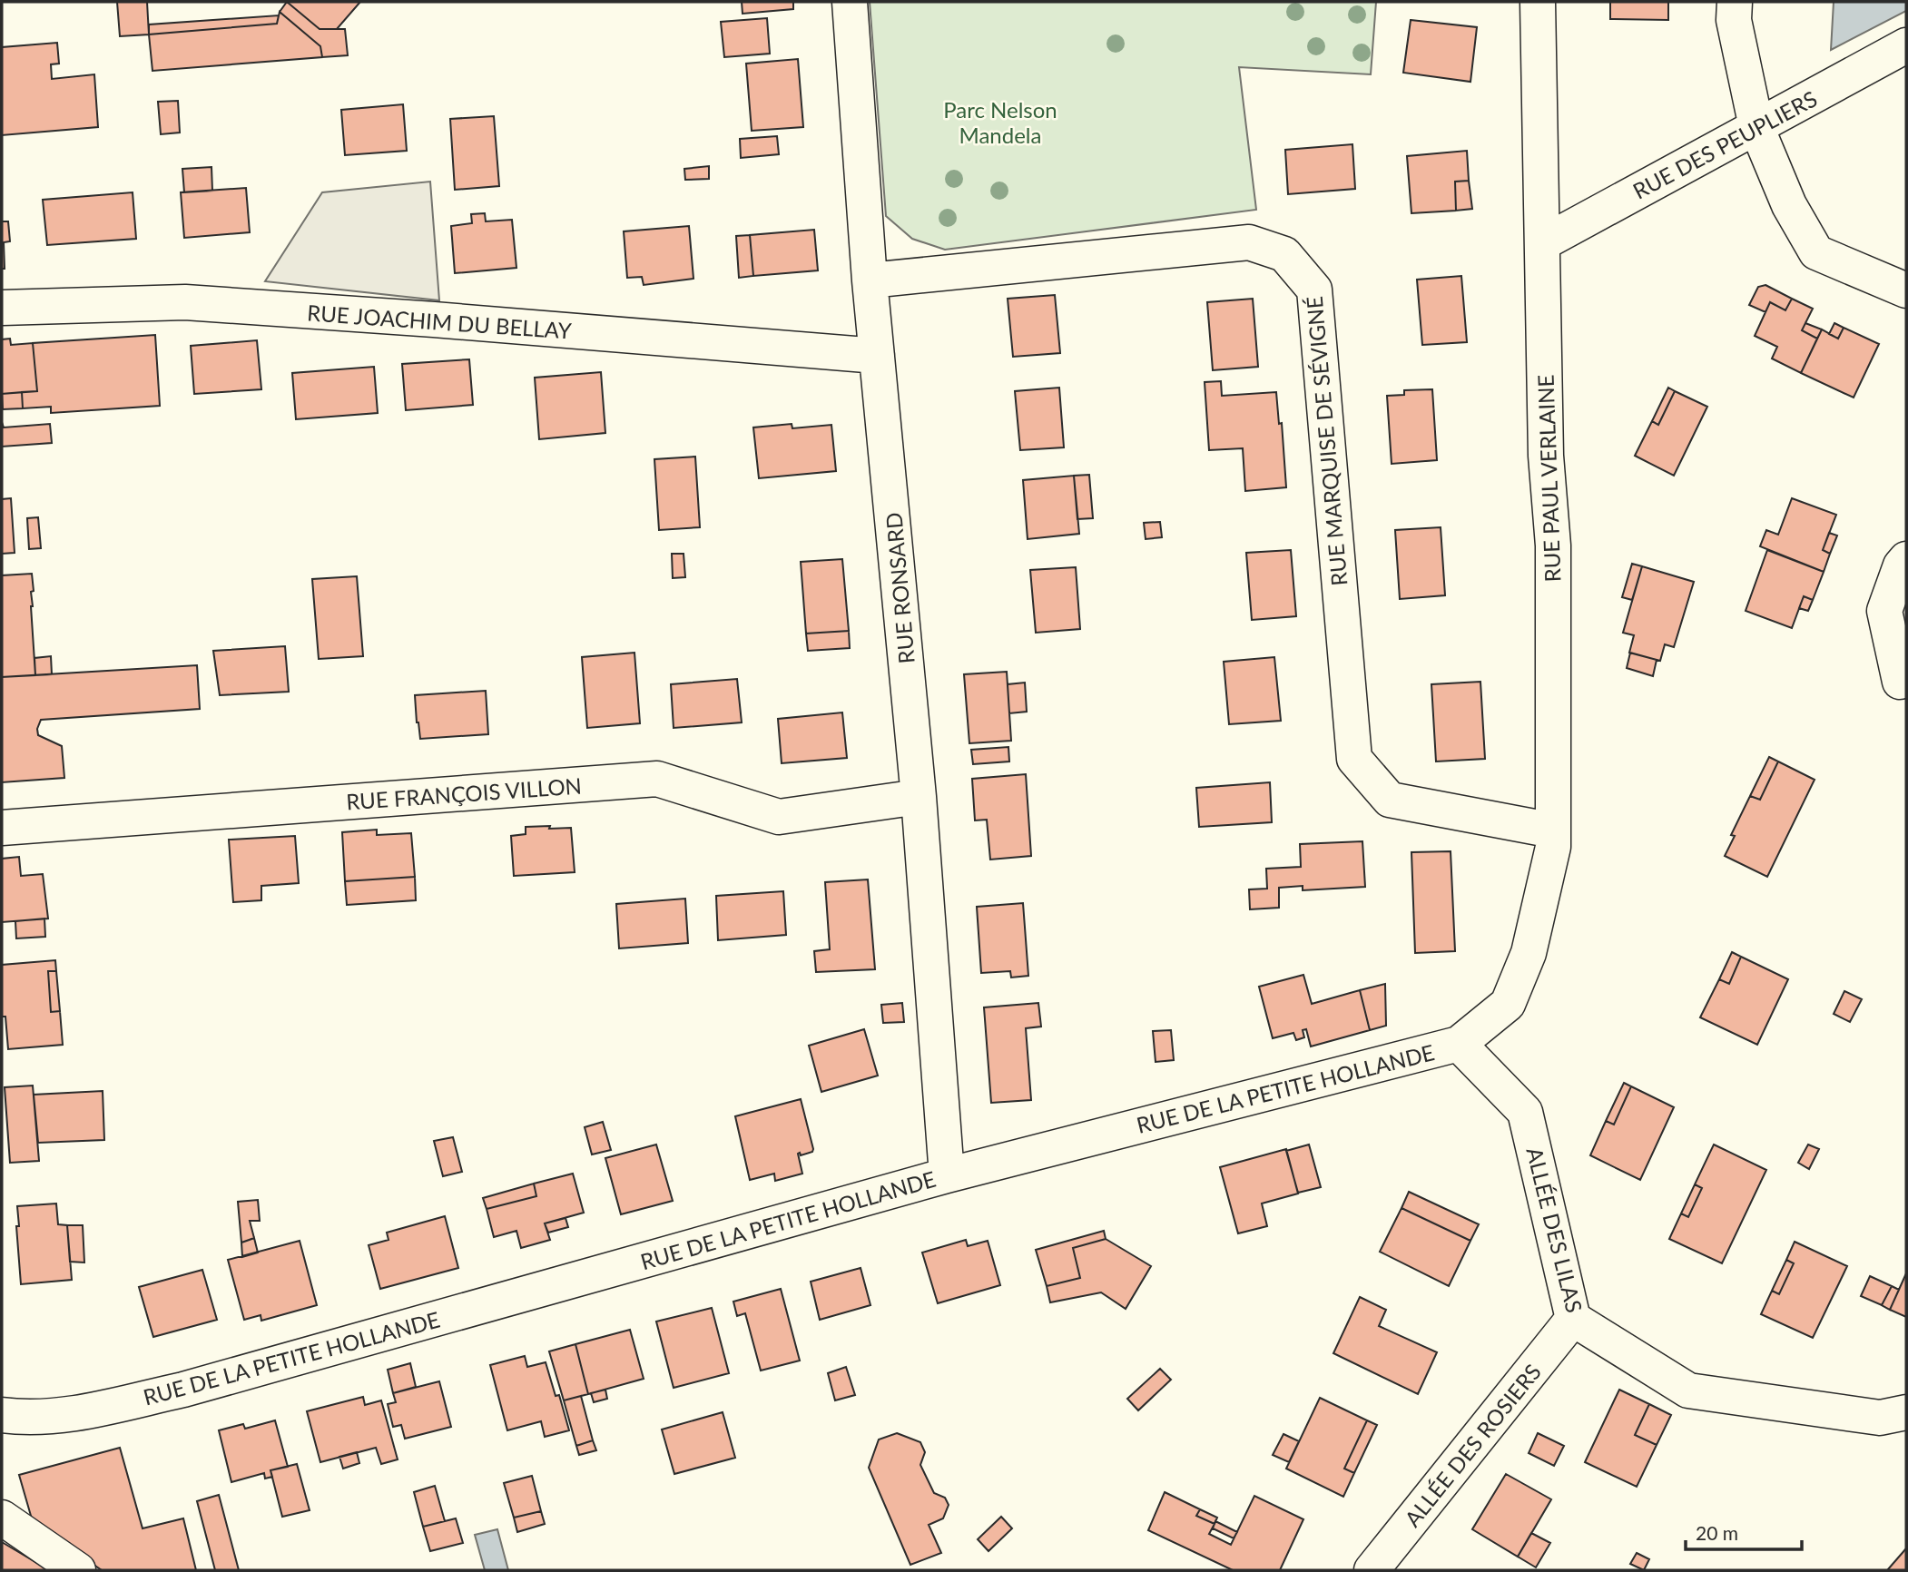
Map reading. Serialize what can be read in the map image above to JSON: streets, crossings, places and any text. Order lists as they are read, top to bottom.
{
  "streets": {
    "street": [
      "RUE DES PEUPLIERS",
      "RUE JOACHIM DU BELLAY",
      "RUE MARQUISE DE SÉVIGNÉ",
      "RUE PAUL VERLAINE",
      "RUE RONSARD",
      "RUE FRANÇOIS VILLON",
      "RUE DE LA PETITE HOLLANDE",
      "ALLÉE DES LILAS",
      "ALLÉE DES ROSIERS"
    ]
  },
  "crossings": [
    ["RUE DES PEUPLIERS", "RUE PAUL VERLAINE"],
    ["RUE JOACHIM DU BELLAY", "RUE RONSARD"],
    ["RUE MARQUISE DE SÉVIGNÉ", "RUE PAUL VERLAINE"],
    ["RUE MARQUISE DE SÉVIGNÉ", "RUE RONSARD"],
    ["RUE PAUL VERLAINE", "RUE DE LA PETITE HOLLANDE"],
    ["RUE RONSARD", "RUE FRANÇOIS VILLON"],
    ["RUE RONSARD", "RUE DE LA PETITE HOLLANDE"],
    ["RUE DE LA PETITE HOLLANDE", "ALLÉE DES LILAS"],
    ["ALLÉE DES LILAS", "ALLÉE DES ROSIERS"]
  ],
  "parks": ["Parc Nelson Mandela"],
  "scale_bar": "20 m"
}
